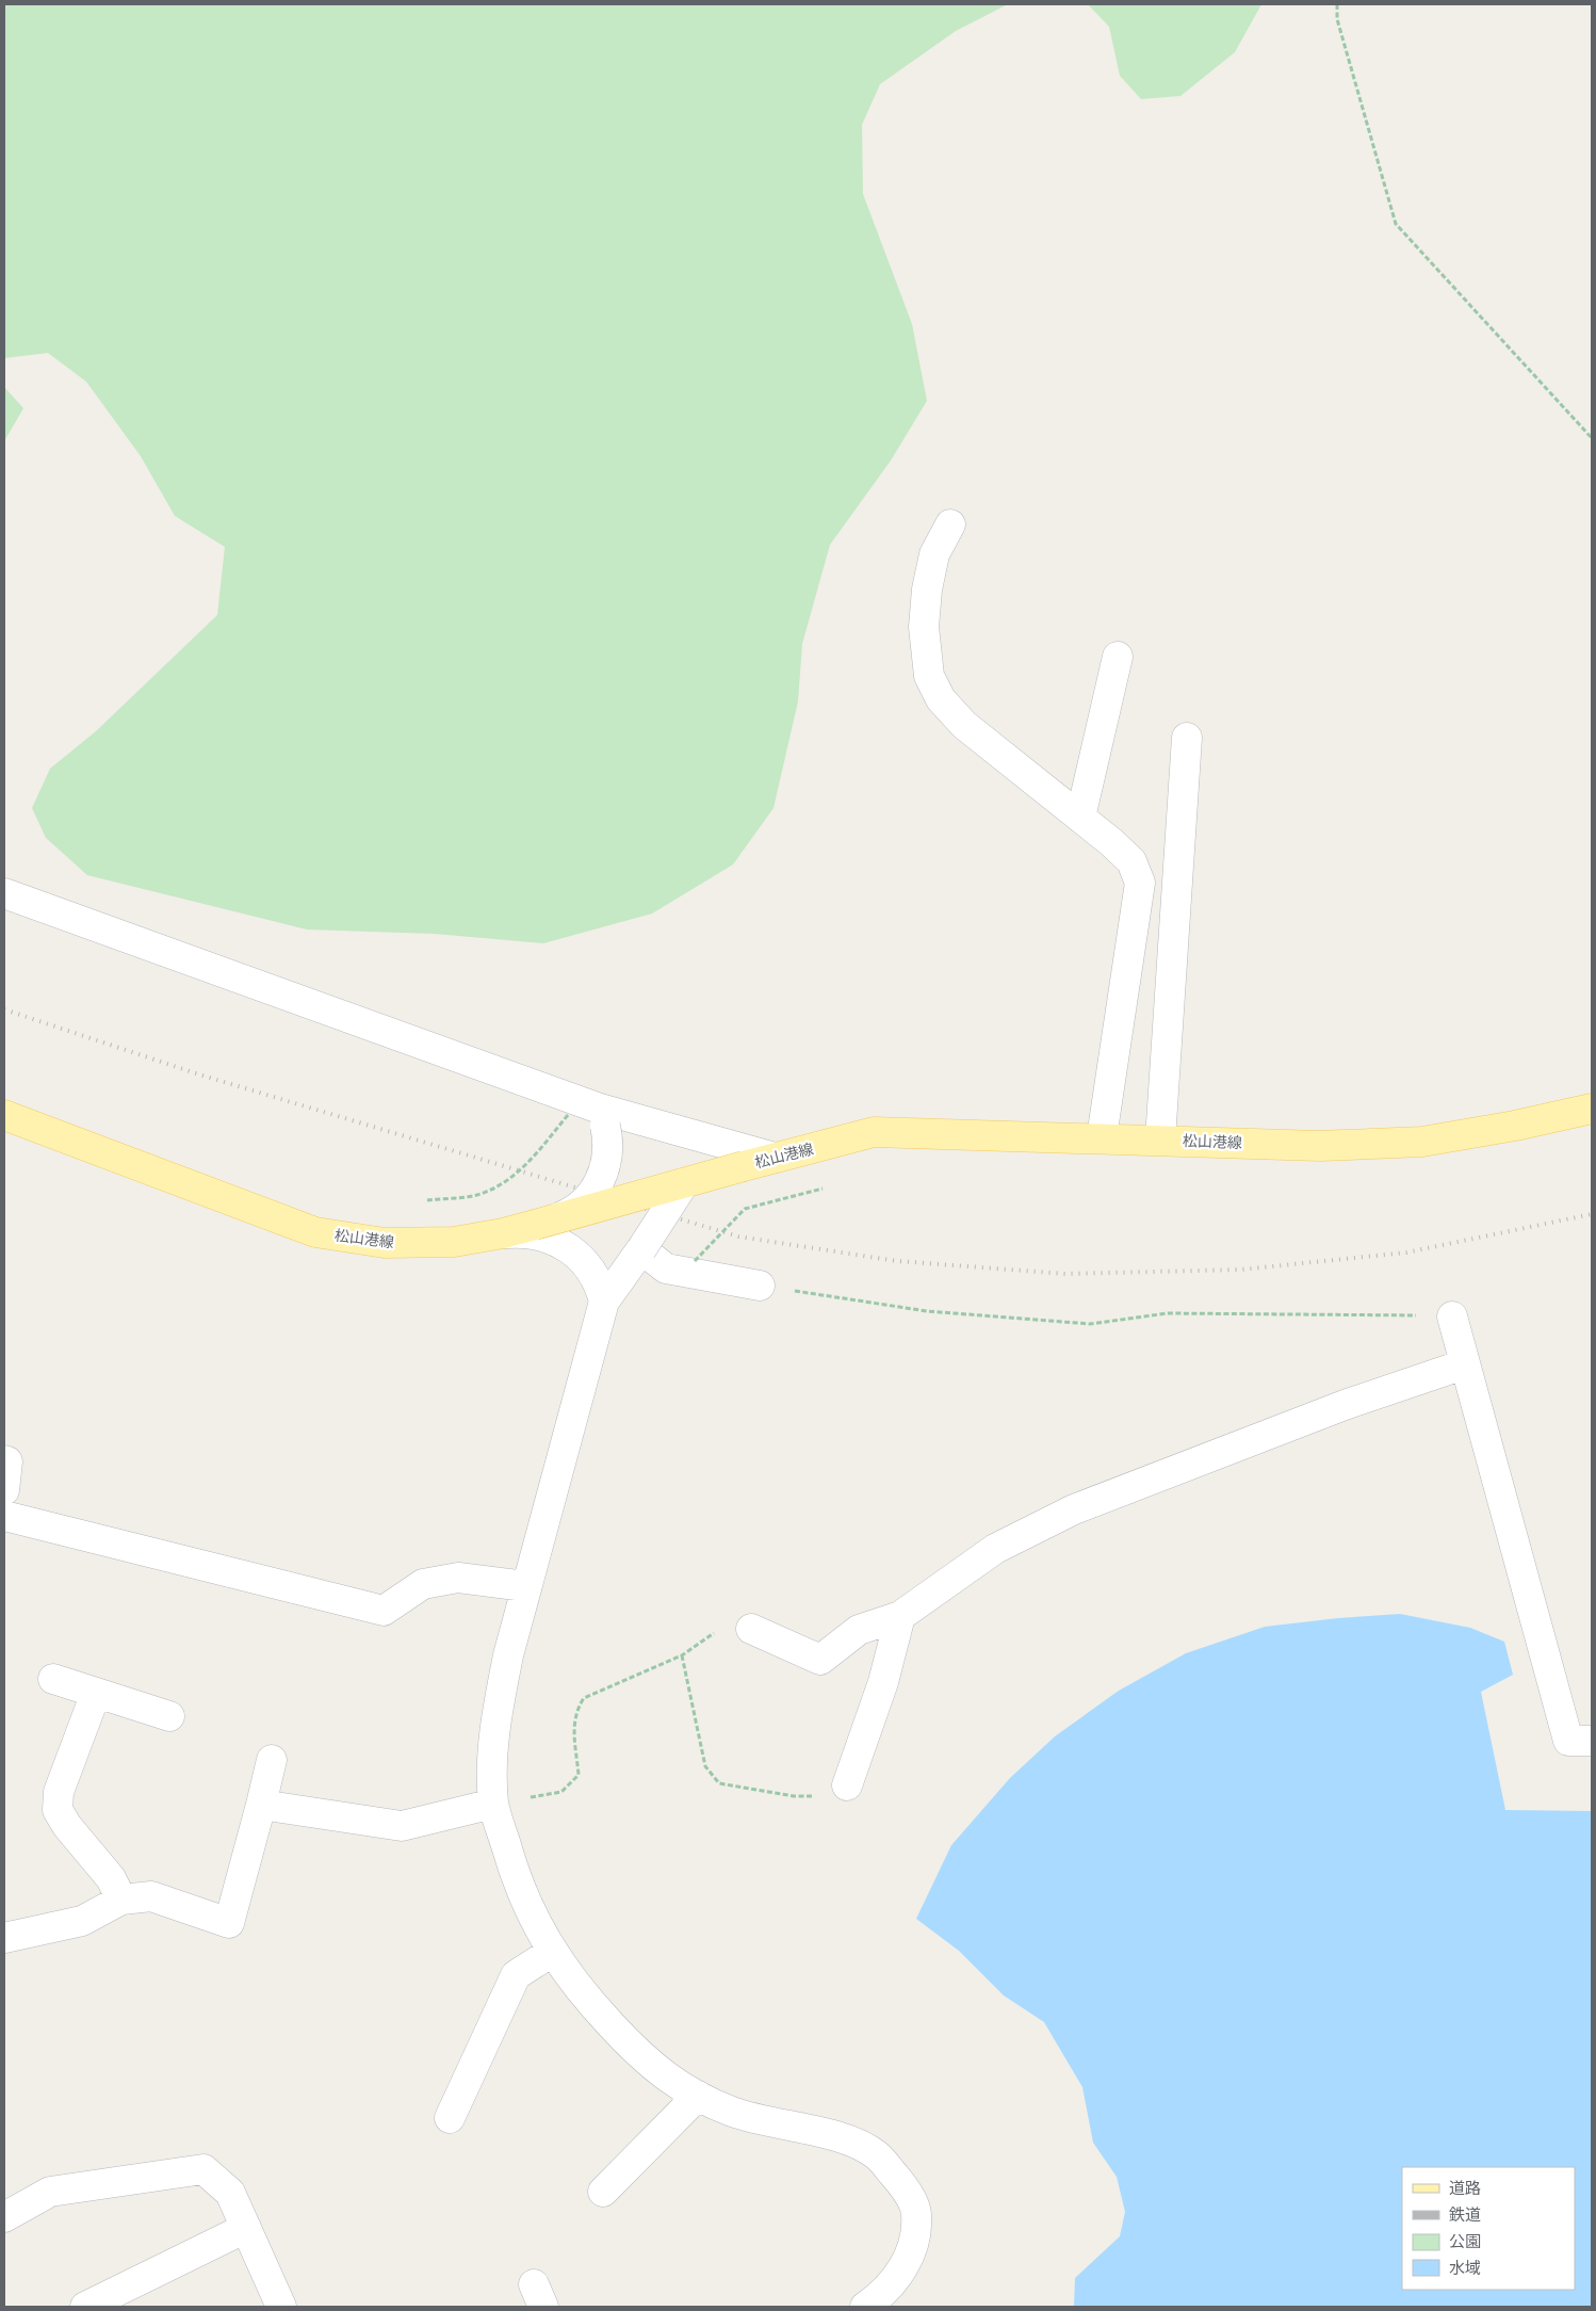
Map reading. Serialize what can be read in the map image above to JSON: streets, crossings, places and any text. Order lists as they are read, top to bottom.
{
  "streets": {
    "main road": ["松山港線"]
  },
  "legend": [
    "道路",
    "鉄道",
    "公園",
    "水域"
  ]
}
